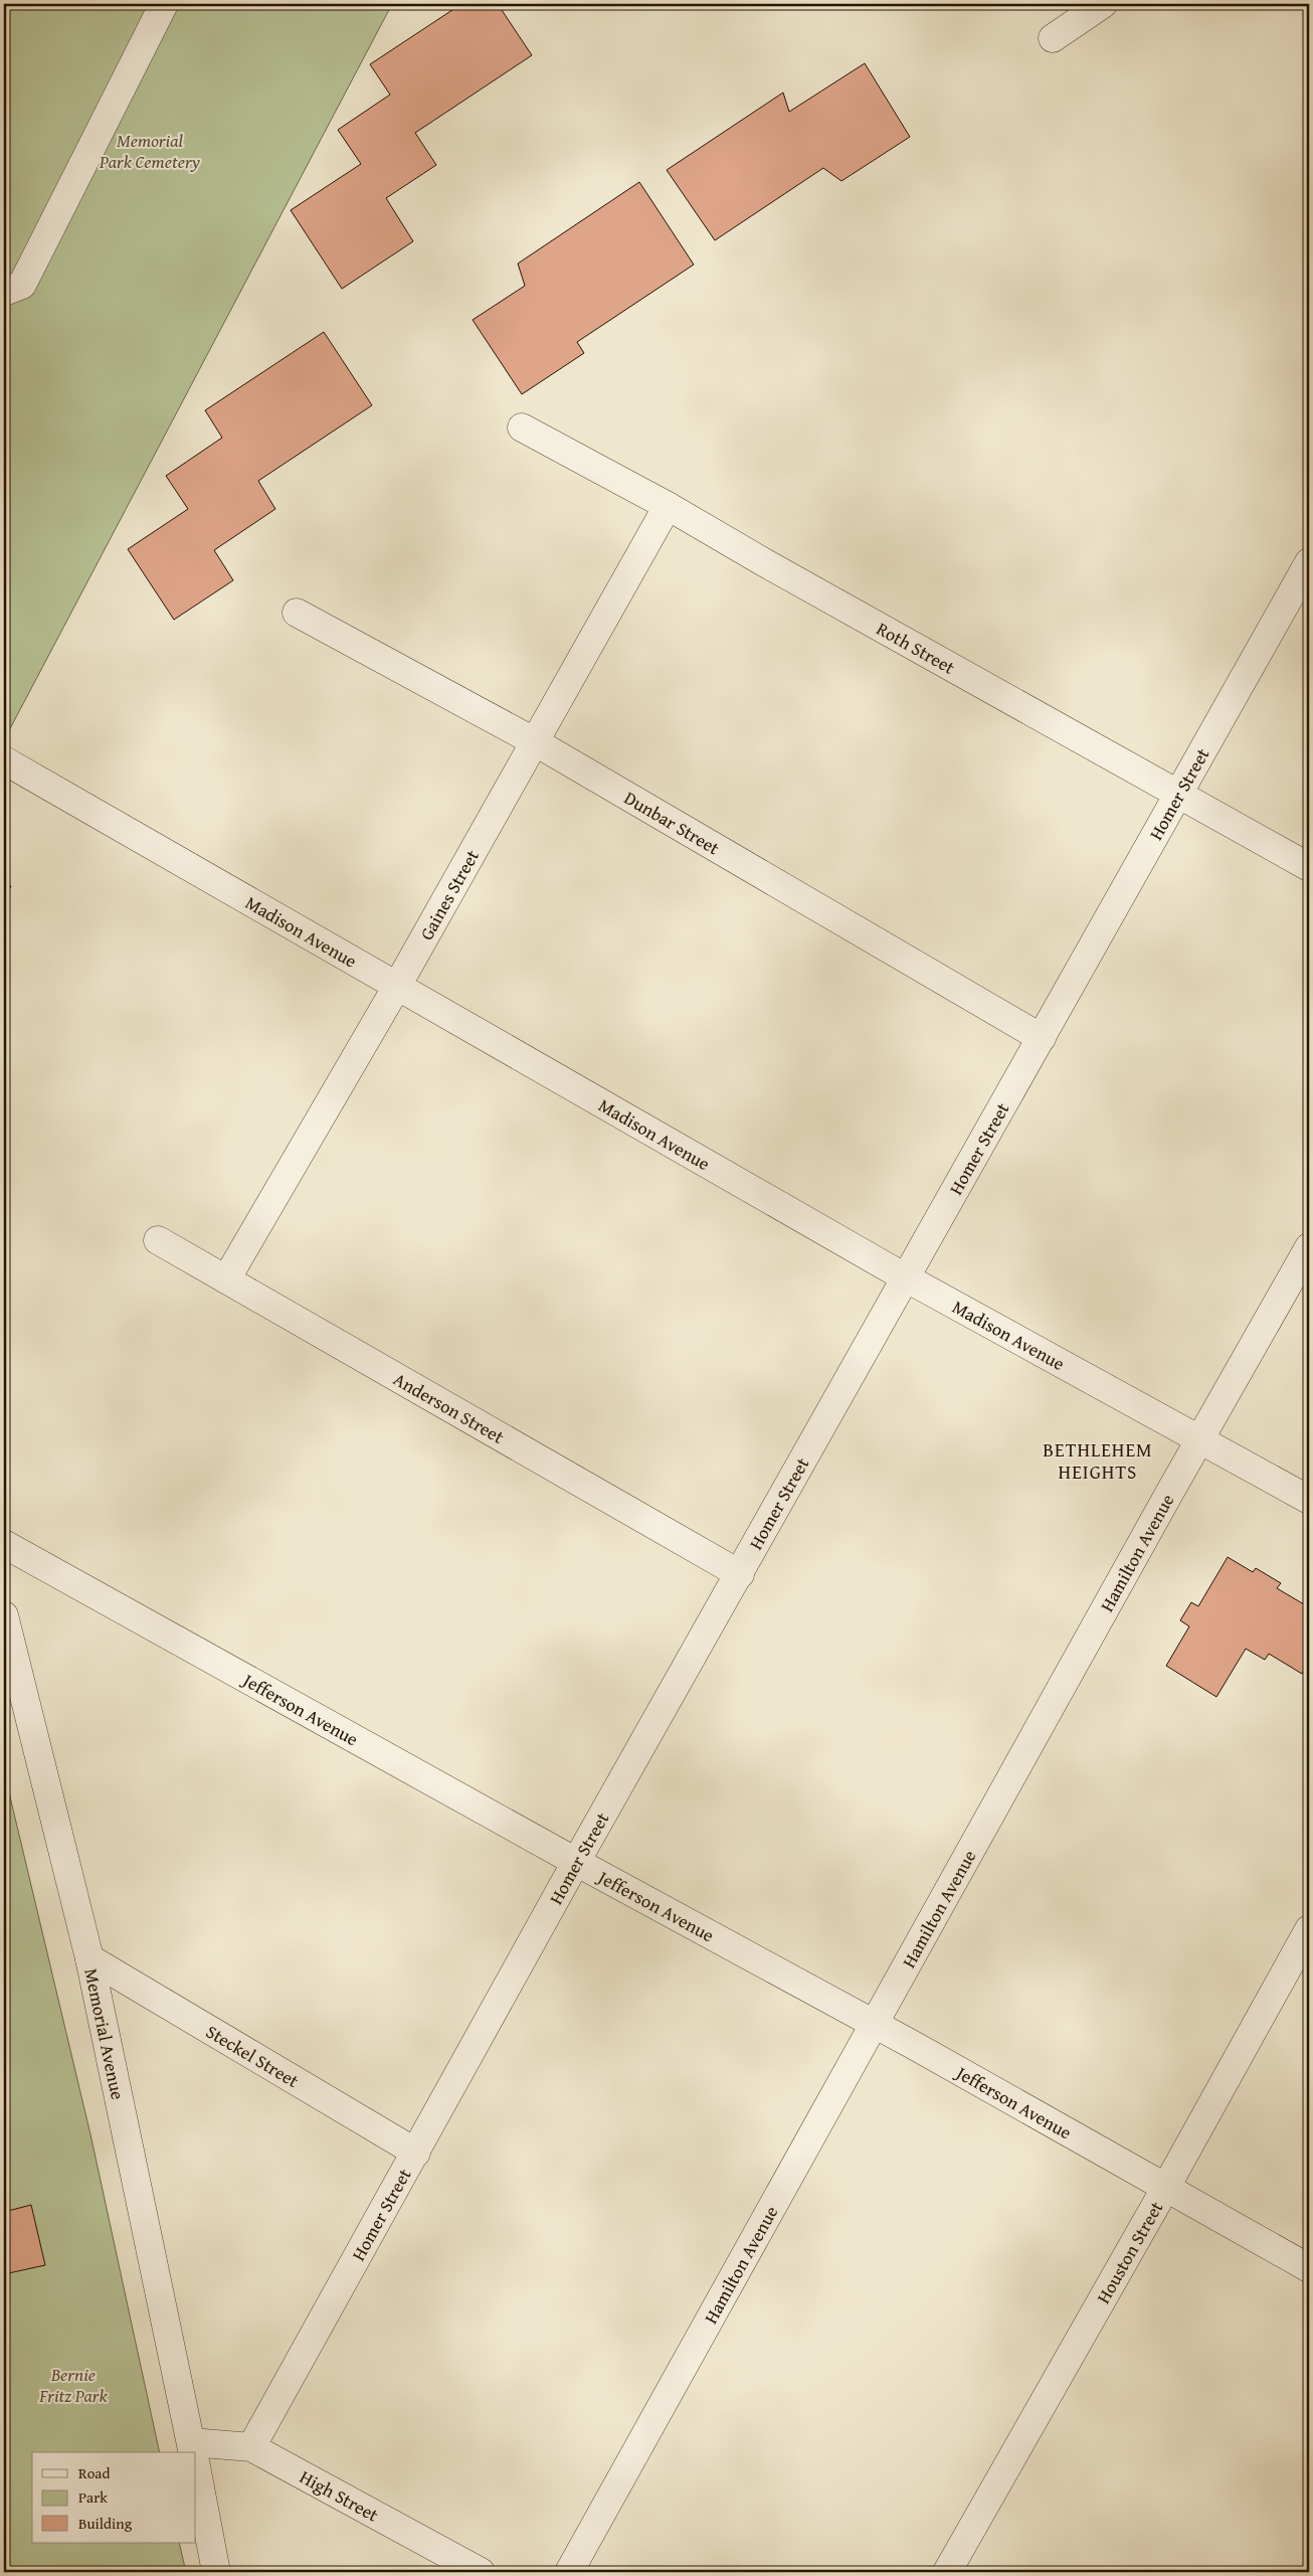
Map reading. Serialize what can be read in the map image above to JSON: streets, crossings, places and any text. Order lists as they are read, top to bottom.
{
  "streets": {
    "street": [
      "Roth Street",
      "Homer Street",
      "Dunbar Street",
      "Gaines Street",
      "Madison Avenue",
      "Anderson Street",
      "Hamilton Avenue",
      "Jefferson Avenue",
      "Memorial Avenue",
      "Steckel Street",
      "Houston Street",
      "High Street"
    ]
  },
  "crossings": [
    ["Roth Street", "Homer Street"],
    ["Roth Street", "Gaines Street"],
    ["Homer Street", "Dunbar Street"],
    ["Homer Street", "Madison Avenue"],
    ["Homer Street", "Anderson Street"],
    ["Homer Street", "Jefferson Avenue"],
    ["Homer Street", "Steckel Street"],
    ["Homer Street", "High Street"],
    ["Dunbar Street", "Gaines Street"],
    ["Gaines Street", "Madison Avenue"],
    ["Gaines Street", "Anderson Street"],
    ["Madison Avenue", "Hamilton Avenue"],
    ["Hamilton Avenue", "Jefferson Avenue"],
    ["Jefferson Avenue", "Houston Street"],
    ["Memorial Avenue", "Steckel Street"],
    ["Memorial Avenue", "High Street"]
  ],
  "districts": ["BETHLEHEM HEIGHTS"],
  "parks": ["Memorial Park Cemetery", "Bernie Fritz Park"],
  "legend": ["Road", "Park", "Building"]
}
